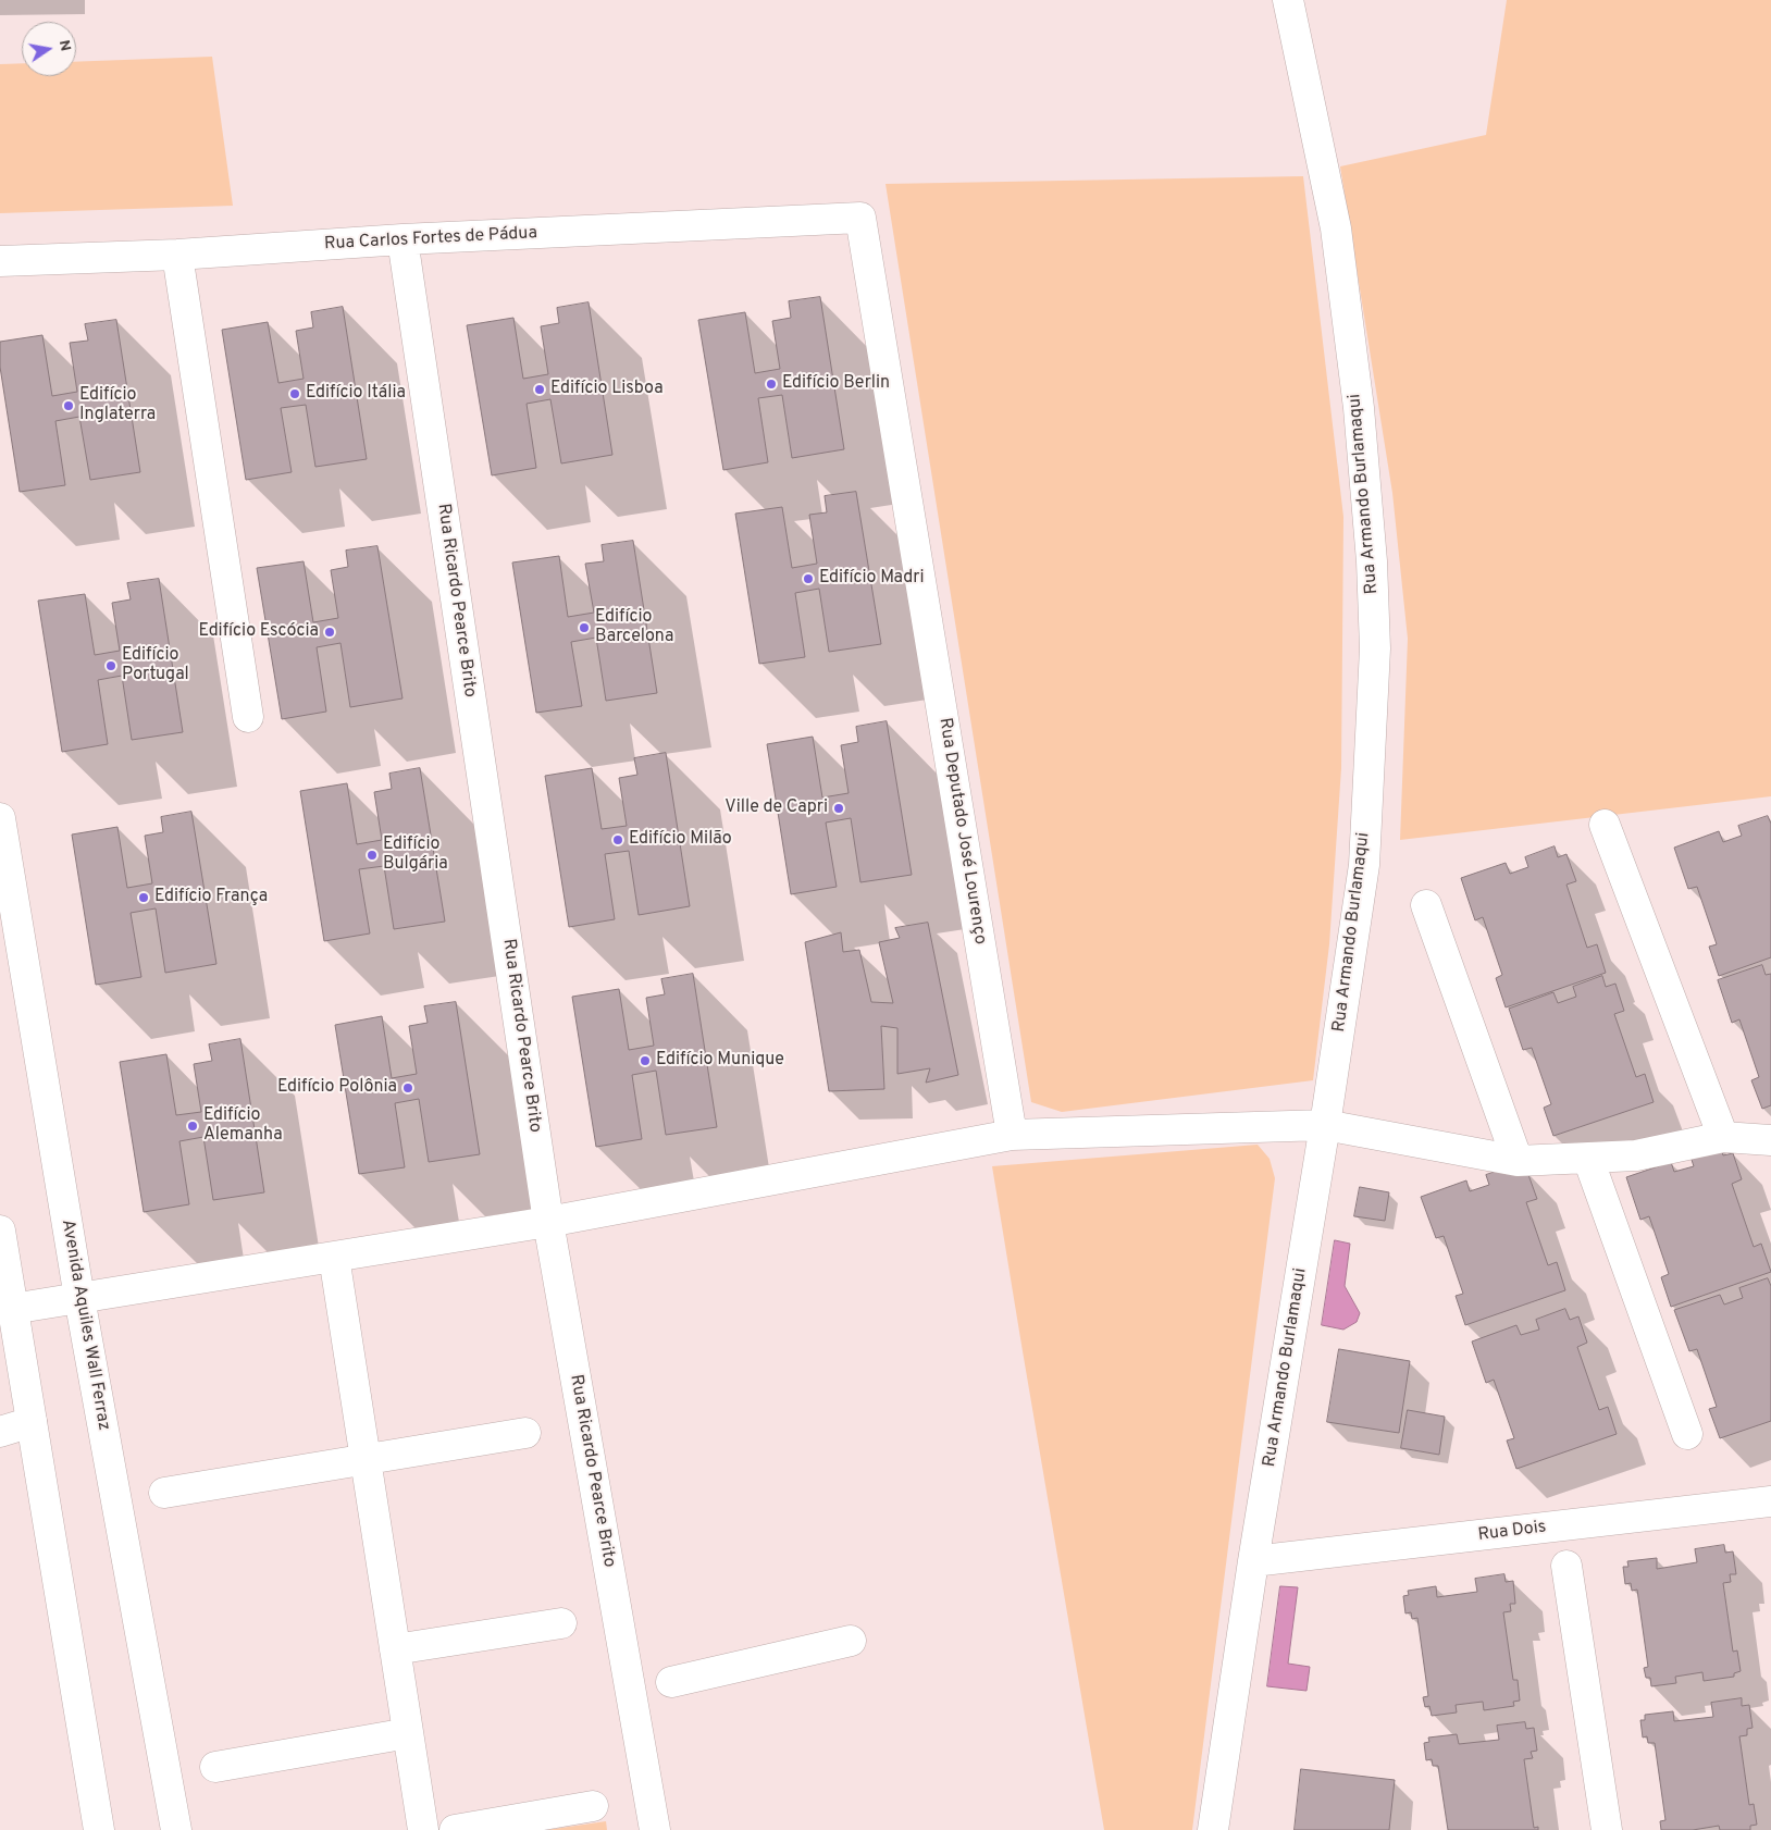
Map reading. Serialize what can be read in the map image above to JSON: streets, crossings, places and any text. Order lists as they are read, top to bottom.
{
  "streets": {
    "street": [
      "Rua Carlos Fortes de Pádua",
      "Rua Armando Burlamaqui",
      "Rua Ricardo Pearce Brito",
      "Rua Deputado José Lourenço",
      "Avenida Aquiles Wall Ferraz",
      "Rua Dois"
    ]
  },
  "crossings": [
    ["Rua Carlos Fortes de Pádua", "Rua Ricardo Pearce Brito"],
    ["Rua Carlos Fortes de Pádua", "Rua Deputado José Lourenço"],
    ["Rua Armando Burlamaqui", "Rua Dois"]
  ],
  "places": [
    "Edifício Berlin",
    "Edifício Lisboa",
    "Edifício Itália",
    "Edifício Inglaterra",
    "Edifício Madri",
    "Edifício Barcelona",
    "Edifício Escócia",
    "Edifício Portugal",
    "Ville de Capri",
    "Edifício Milão",
    "Edifício Bulgária",
    "Edifício França",
    "Edifício Munique",
    "Edifício Polônia",
    "Edifício Alemanha"
  ],
  "north": "right"
}
